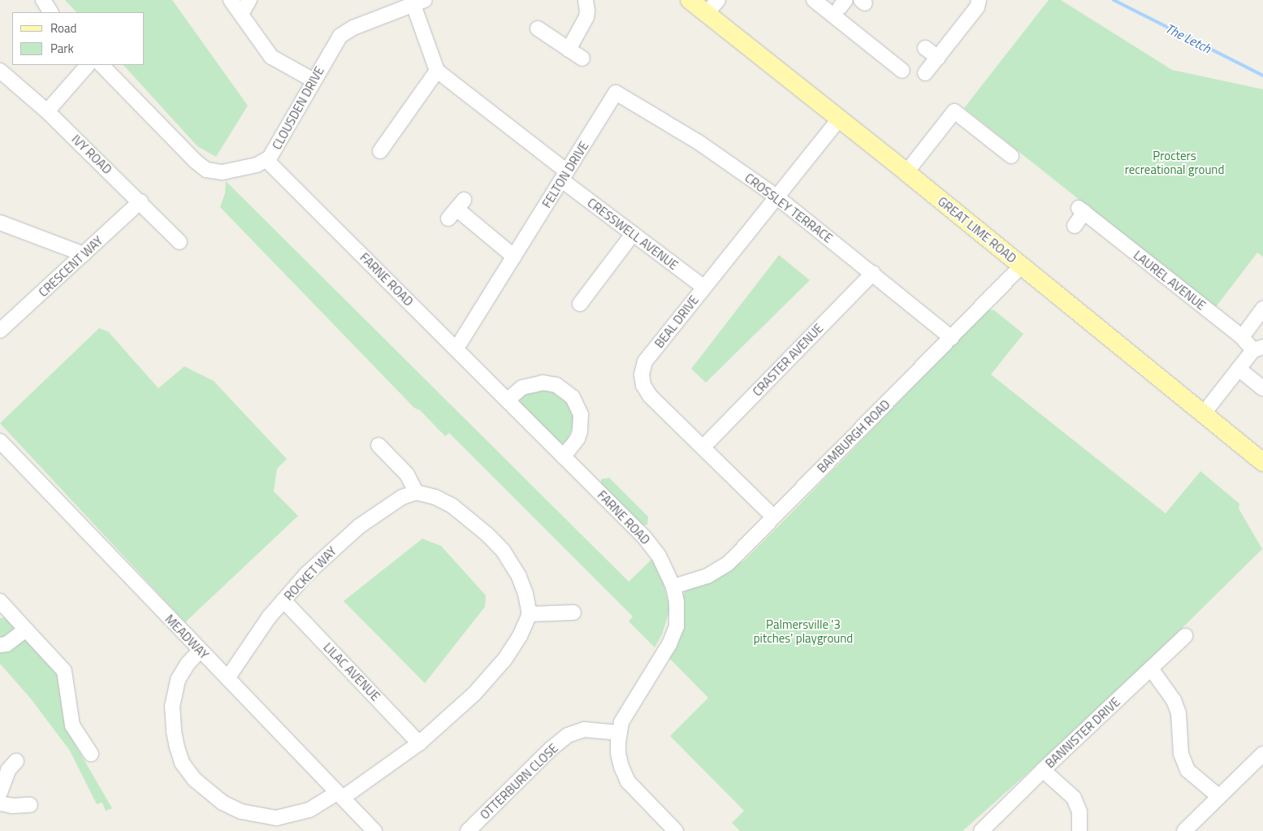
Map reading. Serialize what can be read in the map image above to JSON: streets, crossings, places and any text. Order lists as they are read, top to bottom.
{
  "streets": {
    "main road": ["GREAT LIME ROAD"],
    "street": [
      "CLOUSDEN DRIVE",
      "IVY ROAD",
      "FELTON DRIVE",
      "CROSSLEY TERRACE",
      "CRESSWELL AVENUE",
      "CRESCENT WAY",
      "FARNE ROAD",
      "LAUREL AVENUE",
      "BEAL DRIVE",
      "CRASTER AVENUE",
      "BAMBURGH ROAD",
      "ROCKET WAY",
      "MEADWAY",
      "LILAC AVENUE",
      "BANNISTER DRIVE",
      "OTTERBURN CLOSE"
    ]
  },
  "crossings": [
    ["CLOUSDEN DRIVE", "FARNE ROAD"],
    ["IVY ROAD", "CRESCENT WAY"],
    ["FELTON DRIVE", "CROSSLEY TERRACE"],
    ["FELTON DRIVE", "CRESSWELL AVENUE"],
    ["FELTON DRIVE", "FARNE ROAD"],
    ["CROSSLEY TERRACE", "BEAL DRIVE"],
    ["CROSSLEY TERRACE", "CRASTER AVENUE"],
    ["CROSSLEY TERRACE", "BAMBURGH ROAD"],
    ["GREAT LIME ROAD", "LAUREL AVENUE"],
    ["GREAT LIME ROAD", "BEAL DRIVE"],
    ["GREAT LIME ROAD", "BAMBURGH ROAD"],
    ["CRESSWELL AVENUE", "BEAL DRIVE"],
    ["FARNE ROAD", "BAMBURGH ROAD"],
    ["BEAL DRIVE", "CRASTER AVENUE"],
    ["BEAL DRIVE", "BAMBURGH ROAD"],
    ["ROCKET WAY", "MEADWAY"],
    ["ROCKET WAY", "LILAC AVENUE"]
  ],
  "water": ["The Letch"],
  "parks": ["Procters recreational ground", "Palmersville '3 pitches' playground"],
  "legend": ["Road", "Park"]
}
